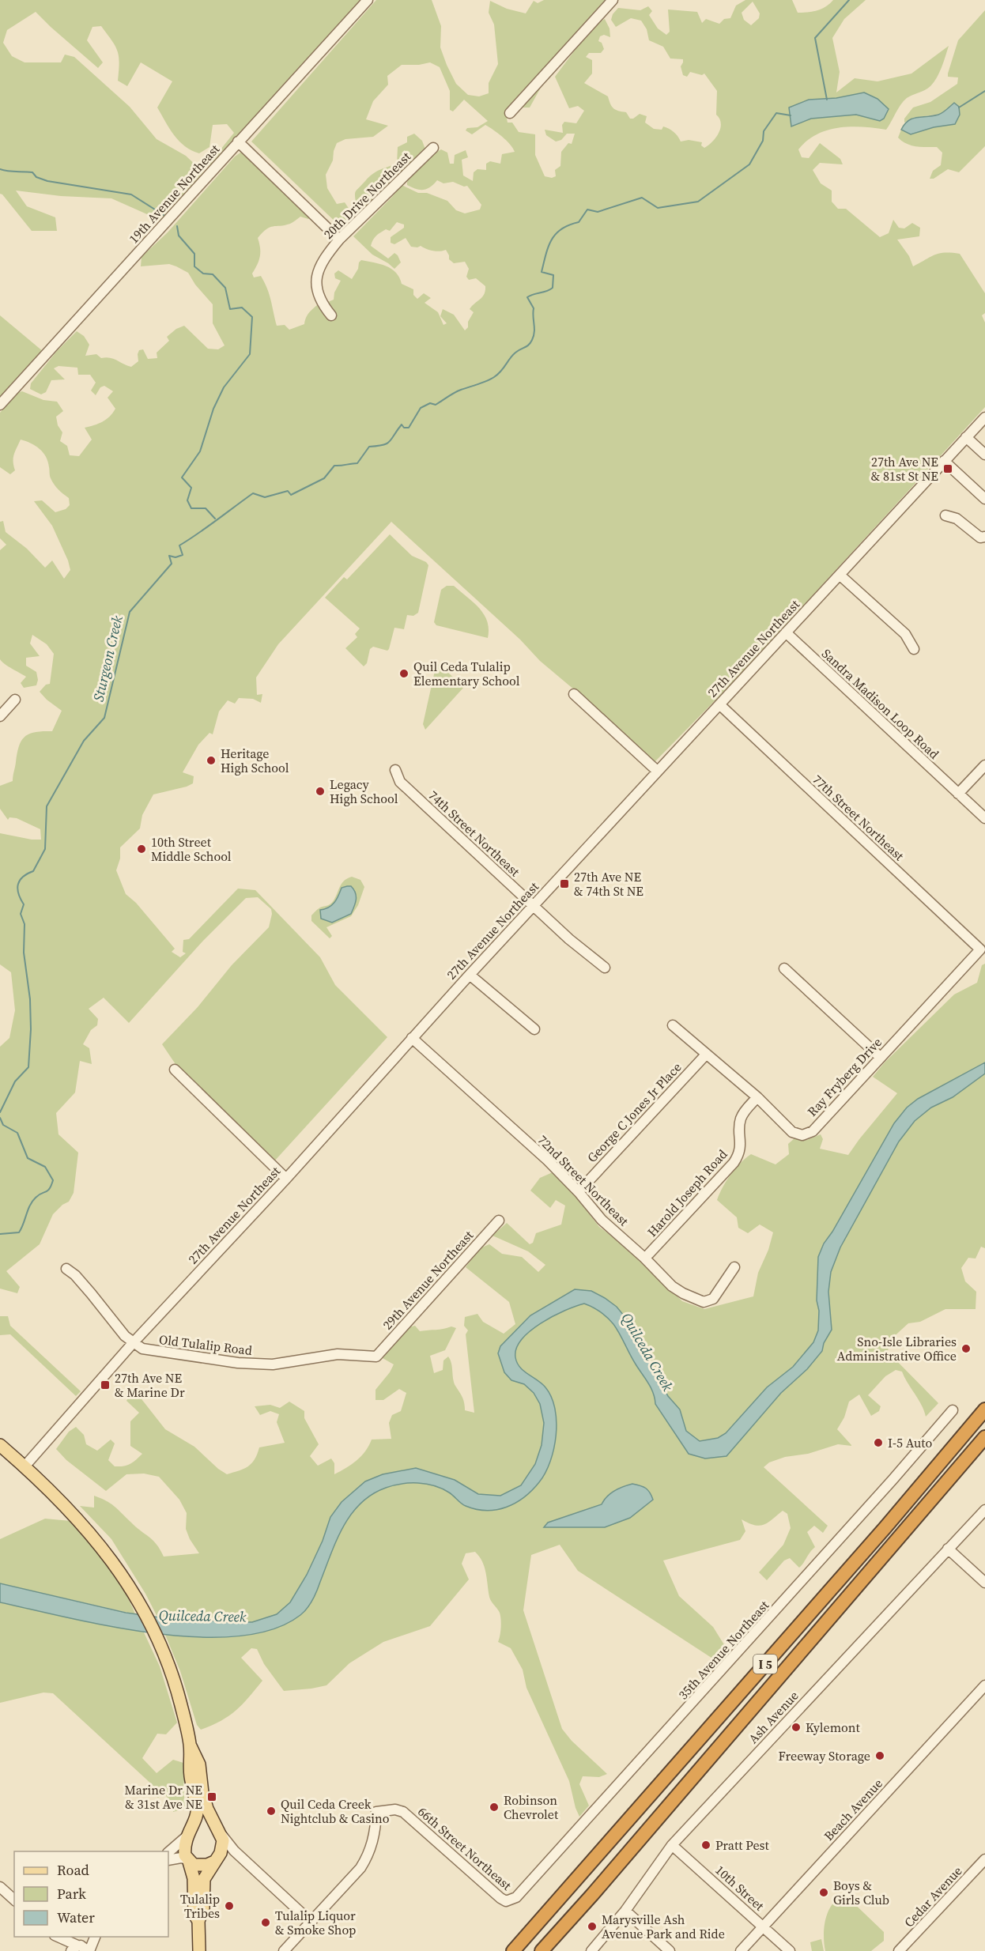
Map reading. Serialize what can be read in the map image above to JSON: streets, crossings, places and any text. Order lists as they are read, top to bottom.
{
  "streets": {
    "highway": ["I 5"],
    "street": [
      "19th Avenue Northeast",
      "20th Drive Northeast",
      "27th Avenue Northeast",
      "Sandra Madison Loop Road",
      "77th Street Northeast",
      "74th Street Northeast",
      "Ray Fryberg Drive",
      "George C Jones Jr Place",
      "72nd Street Northeast",
      "Harold Joseph Road",
      "29th Avenue Northeast",
      "Old Tulalip Road",
      "35th Avenue Northeast",
      "Ash Avenue",
      "Beach Avenue",
      "66th Street Northeast",
      "10th Street",
      "Cedar Avenue"
    ]
  },
  "crossings": [
    ["27th Avenue Northeast", "Sandra Madison Loop Road"],
    ["27th Avenue Northeast", "77th Street Northeast"],
    ["27th Avenue Northeast", "74th Street Northeast"],
    ["27th Avenue Northeast", "72nd Street Northeast"],
    ["27th Avenue Northeast", "Old Tulalip Road"],
    ["77th Street Northeast", "Ray Fryberg Drive"],
    ["Ray Fryberg Drive", "George C Jones Jr Place"],
    ["Ray Fryberg Drive", "Harold Joseph Road"],
    ["29th Avenue Northeast", "Old Tulalip Road"],
    ["35th Avenue Northeast", "66th Street Northeast"],
    ["Ash Avenue", "10th Street"],
    ["Beach Avenue", "10th Street"]
  ],
  "water": ["Sturgeon Creek", "Quilceda Creek"],
  "places": {
    "transit": [
      "27th Ave NE & 81st St NE",
      "27th Ave NE & 74th St NE",
      "27th Ave NE & Marine Dr",
      "Marine Dr NE & 31st Ave NE"
    ],
    "other": [
      "Quil Ceda Tulalip Elementary School",
      "Heritage High School",
      "Legacy High School",
      "10th Street Middle School",
      "Sno-Isle Libraries Administrative Office",
      "I-5 Auto",
      "Kylemont",
      "Freeway Storage",
      "Robinson Chevrolet",
      "Quil Ceda Creek Nightclub & Casino",
      "Pratt Pest",
      "Boys & Girls Club",
      "Tulalip Tribes",
      "Tulalip Liquor & Smoke Shop",
      "Marysville Ash Avenue Park and Ride"
    ]
  },
  "legend": ["Road", "Park", "Water"]
}
